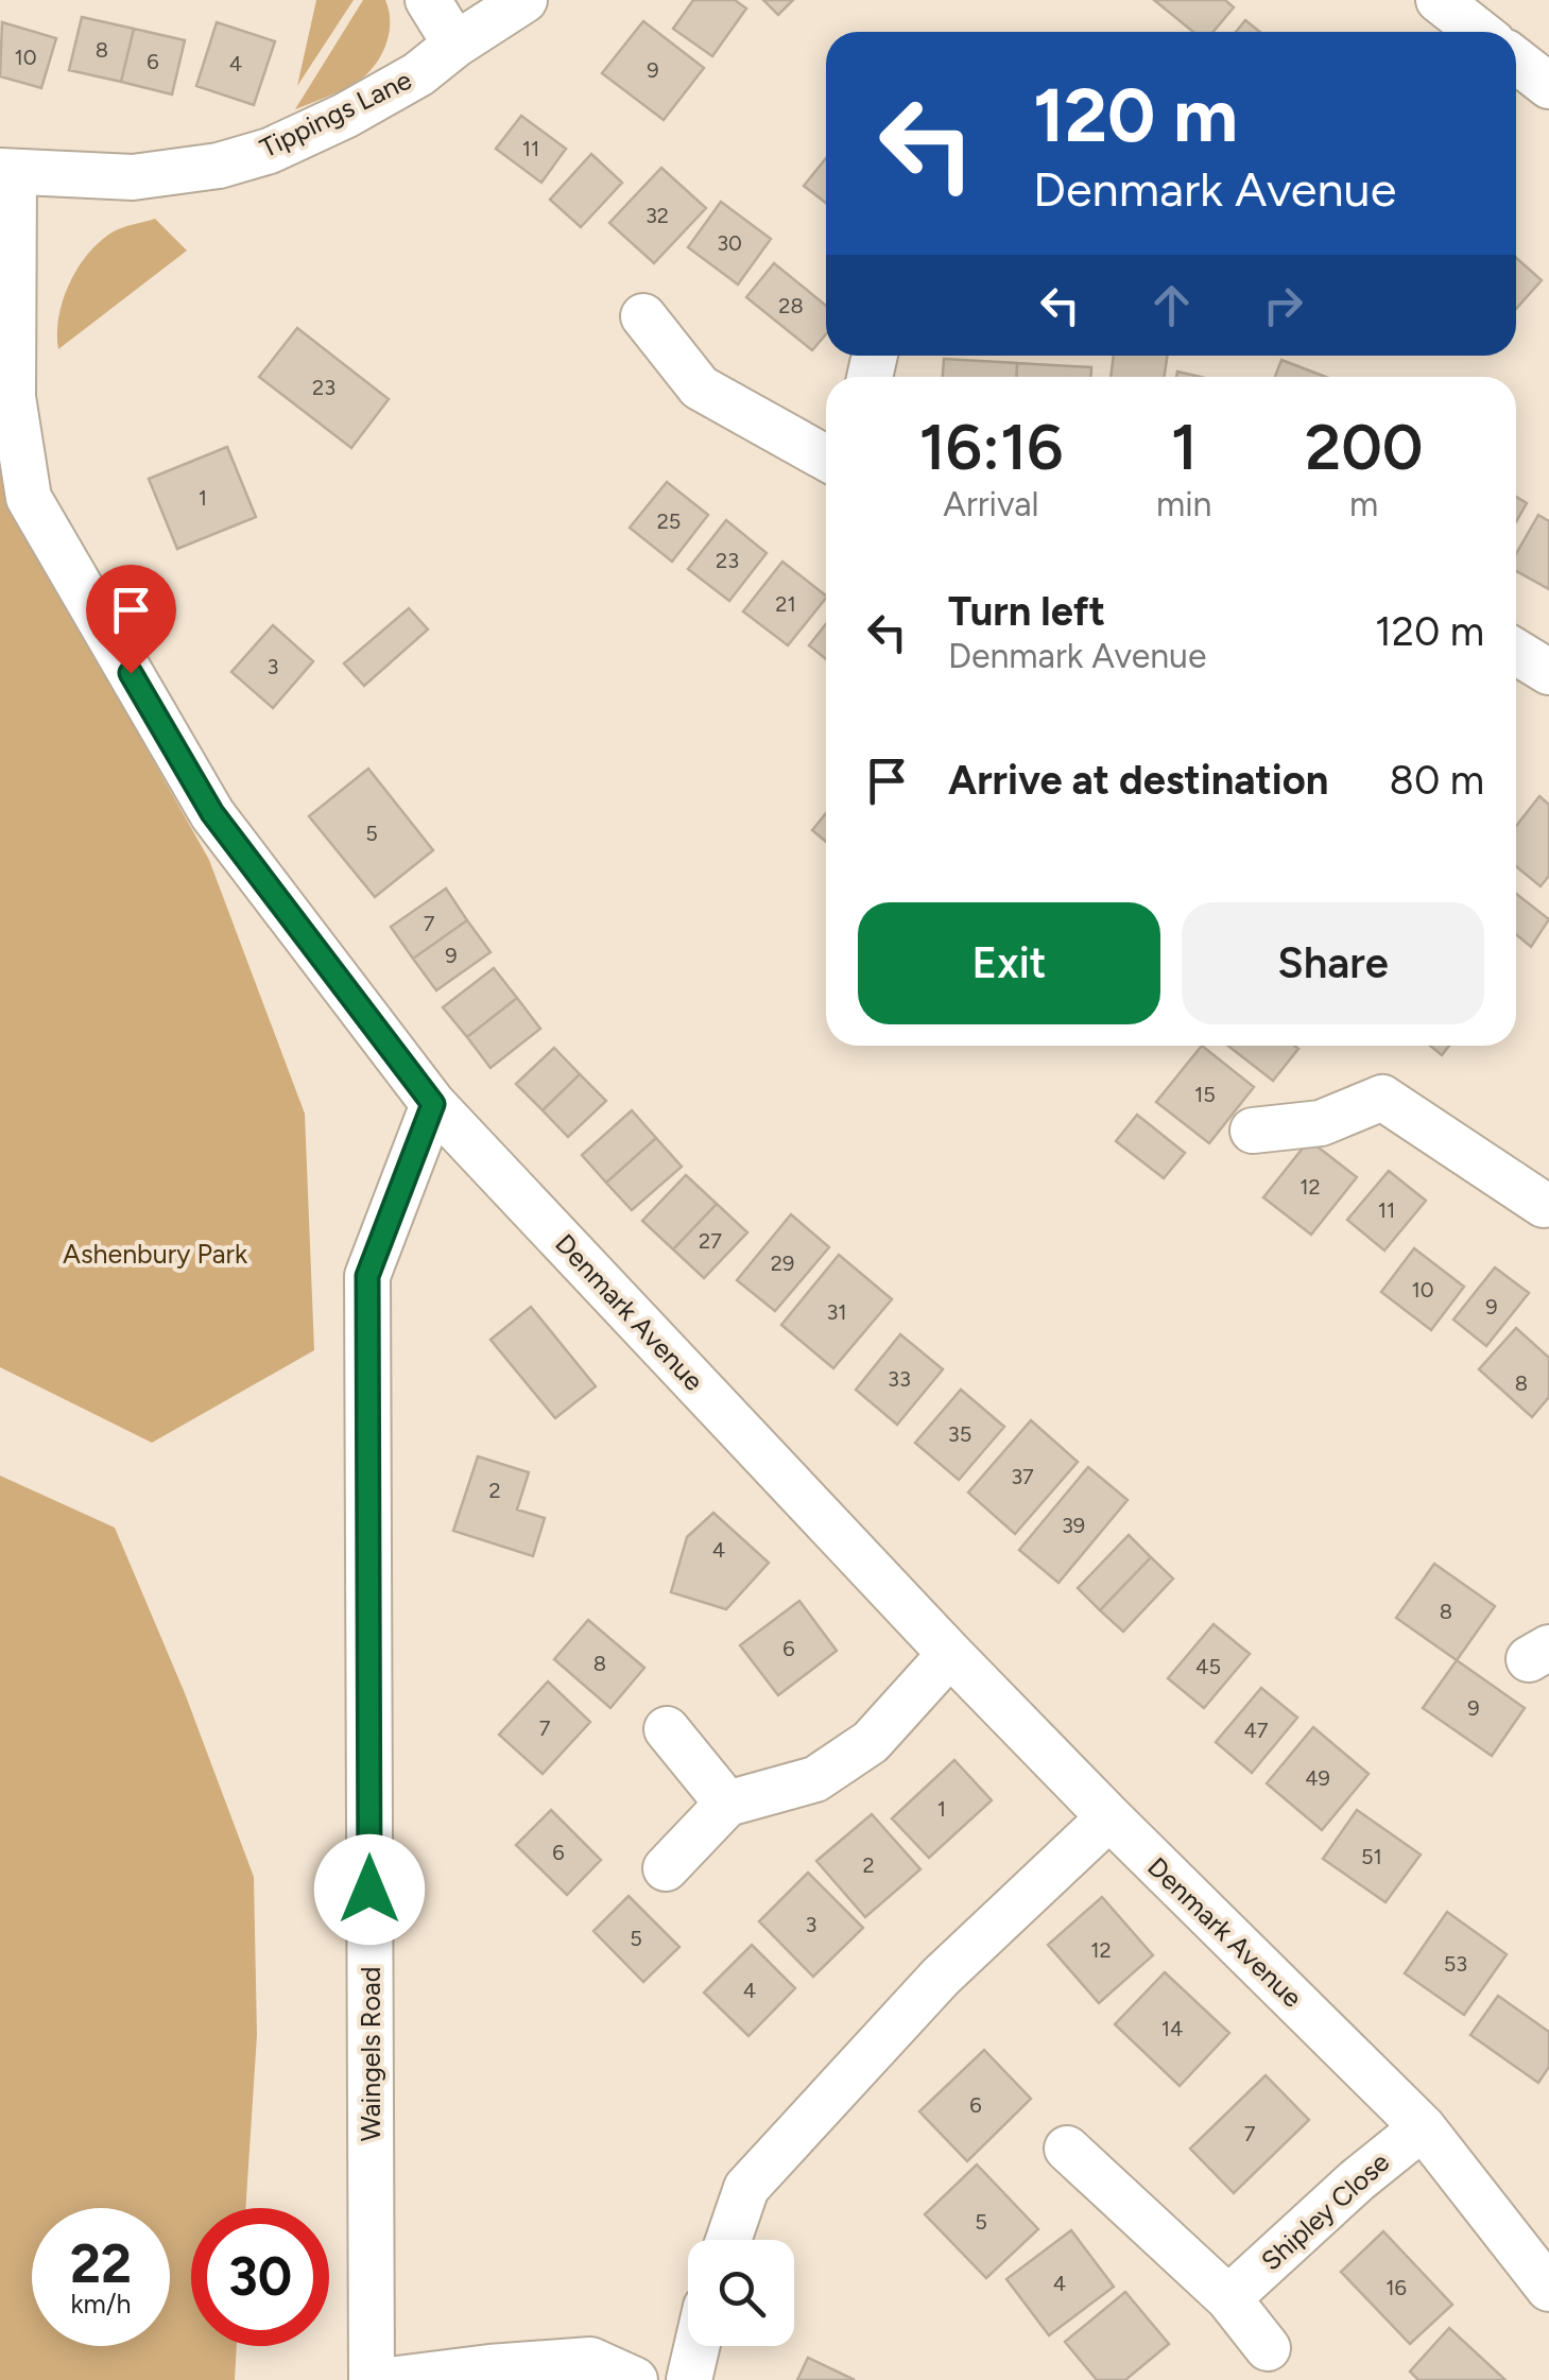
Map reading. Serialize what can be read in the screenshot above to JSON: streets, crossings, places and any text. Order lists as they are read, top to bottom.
{
  "streets": {
    "street": [
      "Tippings Lane",
      "Denmark Avenue",
      "Waingels Road",
      "Shipley Close"
    ]
  },
  "crossings": [
    ["Tippings Lane", "Denmark Avenue"],
    ["Denmark Avenue", "Waingels Road"],
    ["Denmark Avenue", "Shipley Close"]
  ],
  "parks": ["Ashenbury Park"],
  "house_numbers": [
    "8",
    "10",
    "6",
    "4",
    "9",
    "11",
    "32",
    "30",
    "28",
    "23",
    "1",
    "25",
    "23",
    "21",
    "3",
    "5",
    "7",
    "9",
    "15",
    "12",
    "11",
    "27",
    "29",
    "10",
    "9",
    "31",
    "33",
    "8",
    "35",
    "37",
    "2",
    "39",
    "4",
    "8",
    "6",
    "8",
    "45",
    "9",
    "7",
    "47",
    "49",
    "1",
    "6",
    "51",
    "2",
    "3",
    "5",
    "12",
    "53",
    "4",
    "14",
    "6",
    "7",
    "5",
    "4",
    "16"
  ],
  "page": {
    "turn": ["120 m", "Denmark Avenue"],
    "eta": [
      "16:16",
      "Arrival",
      "1",
      "min",
      "200",
      "m"
    ],
    "list": [
      {
        "name": "Turn left",
        "note": "Denmark Avenue",
        "value": "120 m"
      },
      {
        "name": "Arrive at destination",
        "value": "80 m"
      }
    ],
    "buttons": ["Exit", "Share"],
    "speed": "22 km/h",
    "limit": "30"
  }
}
